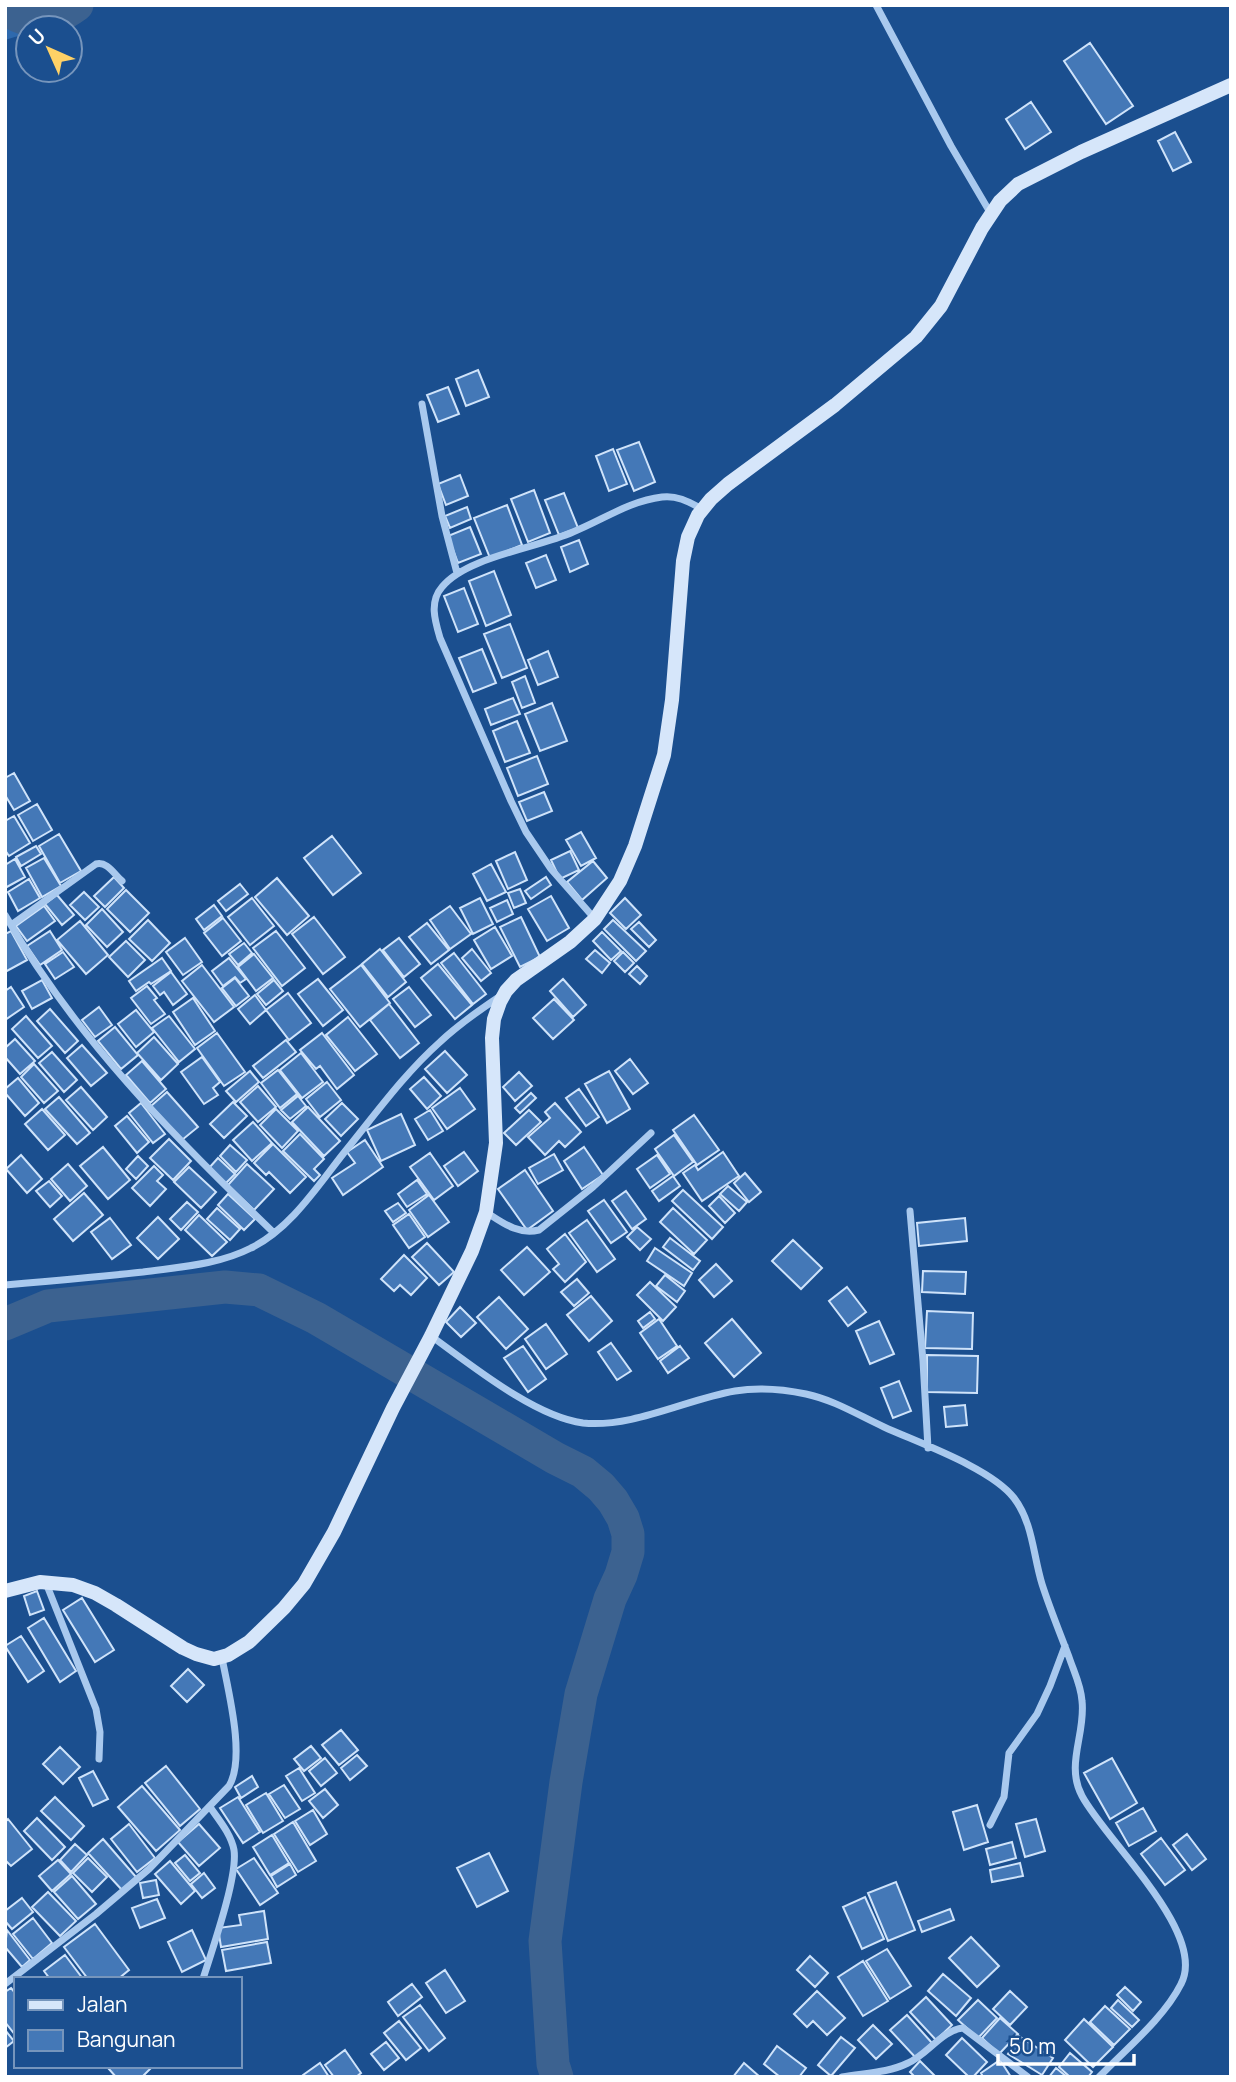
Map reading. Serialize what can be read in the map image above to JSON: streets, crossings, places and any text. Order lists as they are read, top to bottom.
{
  "legend": ["Jalan", "Bangunan"],
  "scale_bar": "50 m",
  "north": "top left"
}
